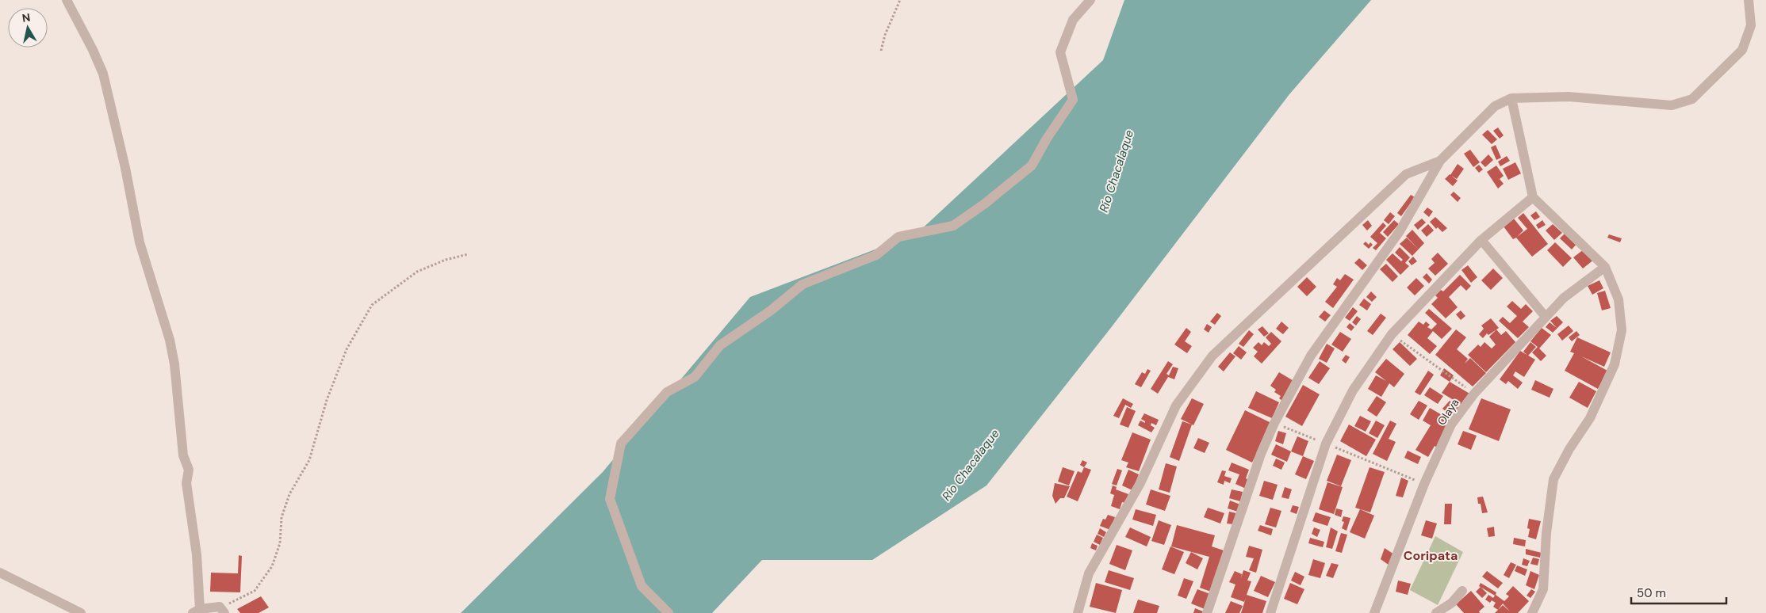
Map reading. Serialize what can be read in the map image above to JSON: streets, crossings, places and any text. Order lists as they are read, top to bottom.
{
  "streets": {
    "street": ["Olaya"]
  },
  "districts": ["Coripata"],
  "water": ["Río Chacalaque"],
  "scale_bar": "50 m",
  "north": "top"
}
